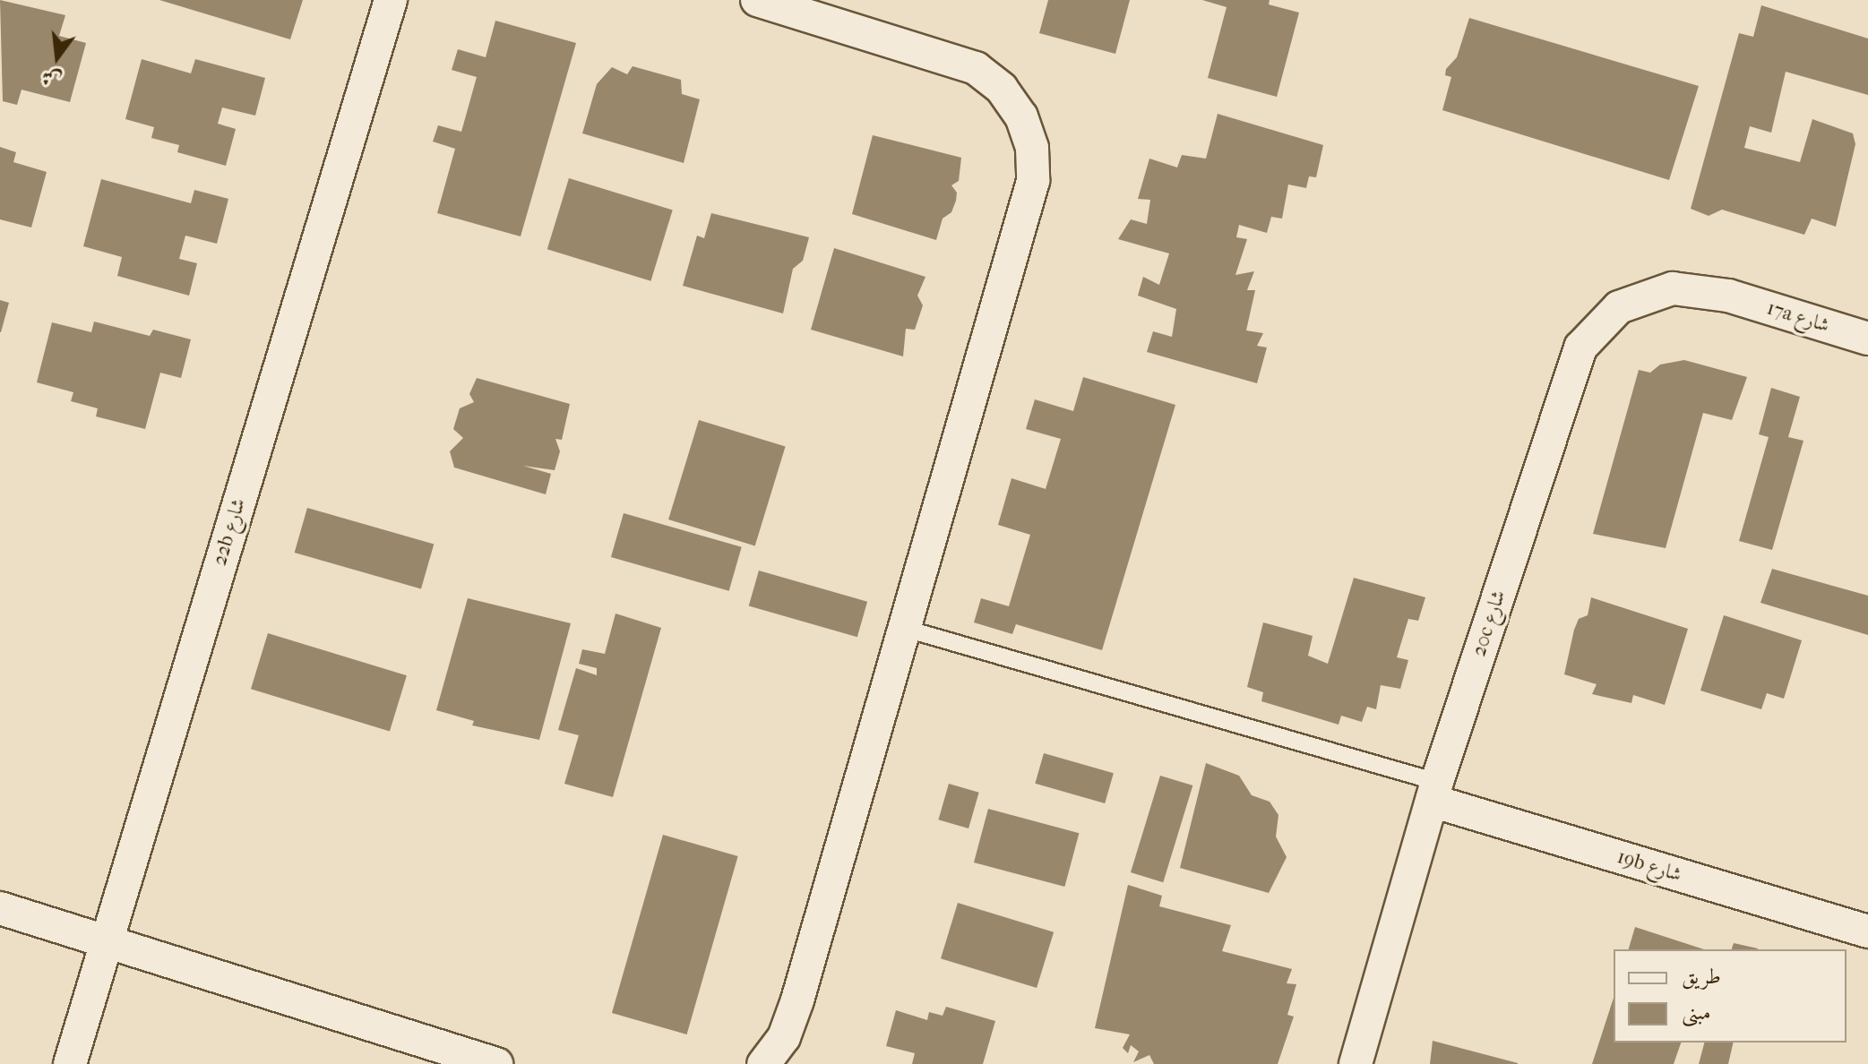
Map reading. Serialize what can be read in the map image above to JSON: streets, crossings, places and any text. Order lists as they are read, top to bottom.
{
  "streets": {
    "street": [
      "17a شارع",
      "22b شارع",
      "20c شارع",
      "19b شارع"
    ]
  },
  "crossings": [
    ["17a شارع", "20c شارع"],
    ["20c شارع", "19b شارع"]
  ],
  "legend": ["طريق", "مبنى"],
  "north": "bottom"
}
